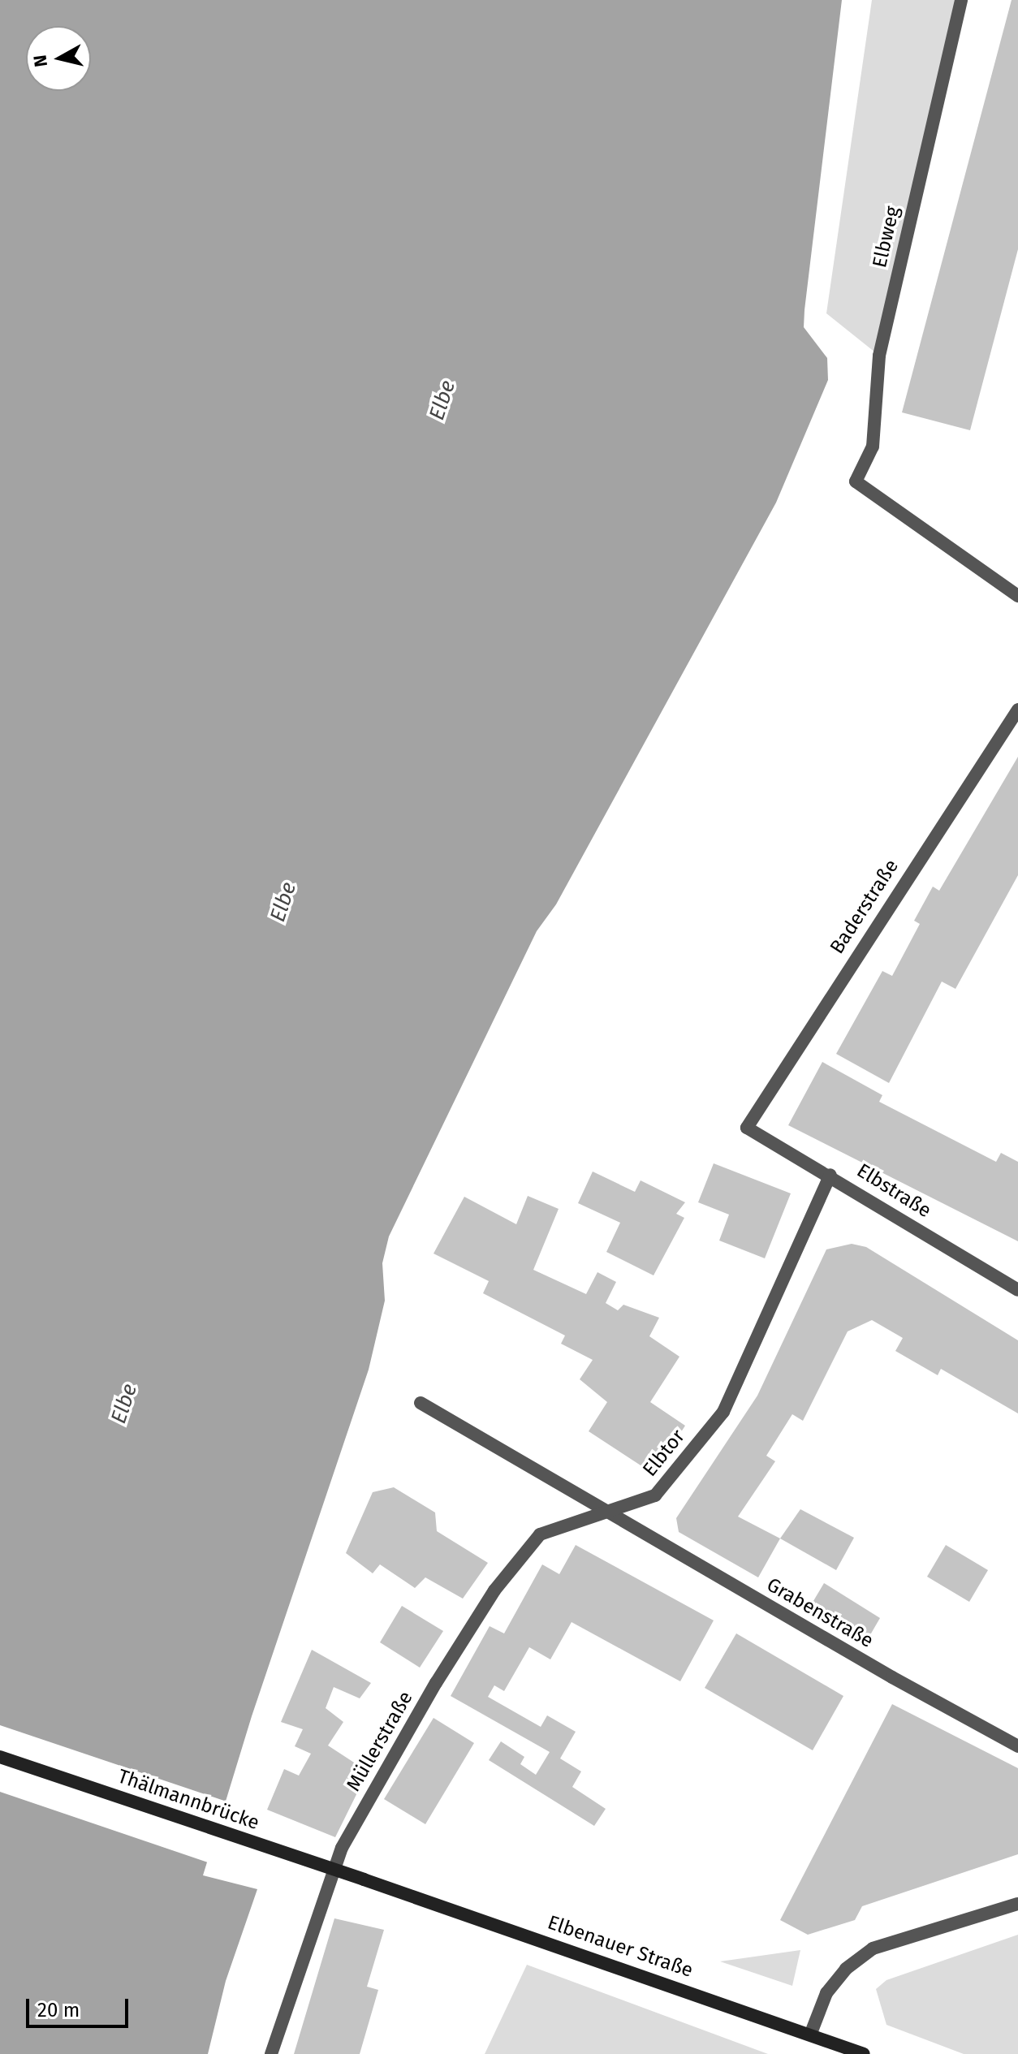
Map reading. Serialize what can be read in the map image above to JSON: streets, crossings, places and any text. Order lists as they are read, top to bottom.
{
  "streets": {
    "street": [
      "Elbweg",
      "Baderstraße",
      "Elbstraße",
      "Elbtor",
      "Grabenstraße",
      "Müllerstraße",
      "Thälmannbrücke",
      "Elbenauer Straße"
    ]
  },
  "crossings": [
    ["Baderstraße", "Elbstraße"],
    ["Elbstraße", "Elbtor"],
    ["Elbtor", "Grabenstraße"],
    ["Elbtor", "Müllerstraße"],
    ["Grabenstraße", "Müllerstraße"],
    ["Thälmannbrücke", "Elbenauer Straße"]
  ],
  "water": ["Elbe"],
  "scale_bar": "20 m",
  "north": "left"
}
